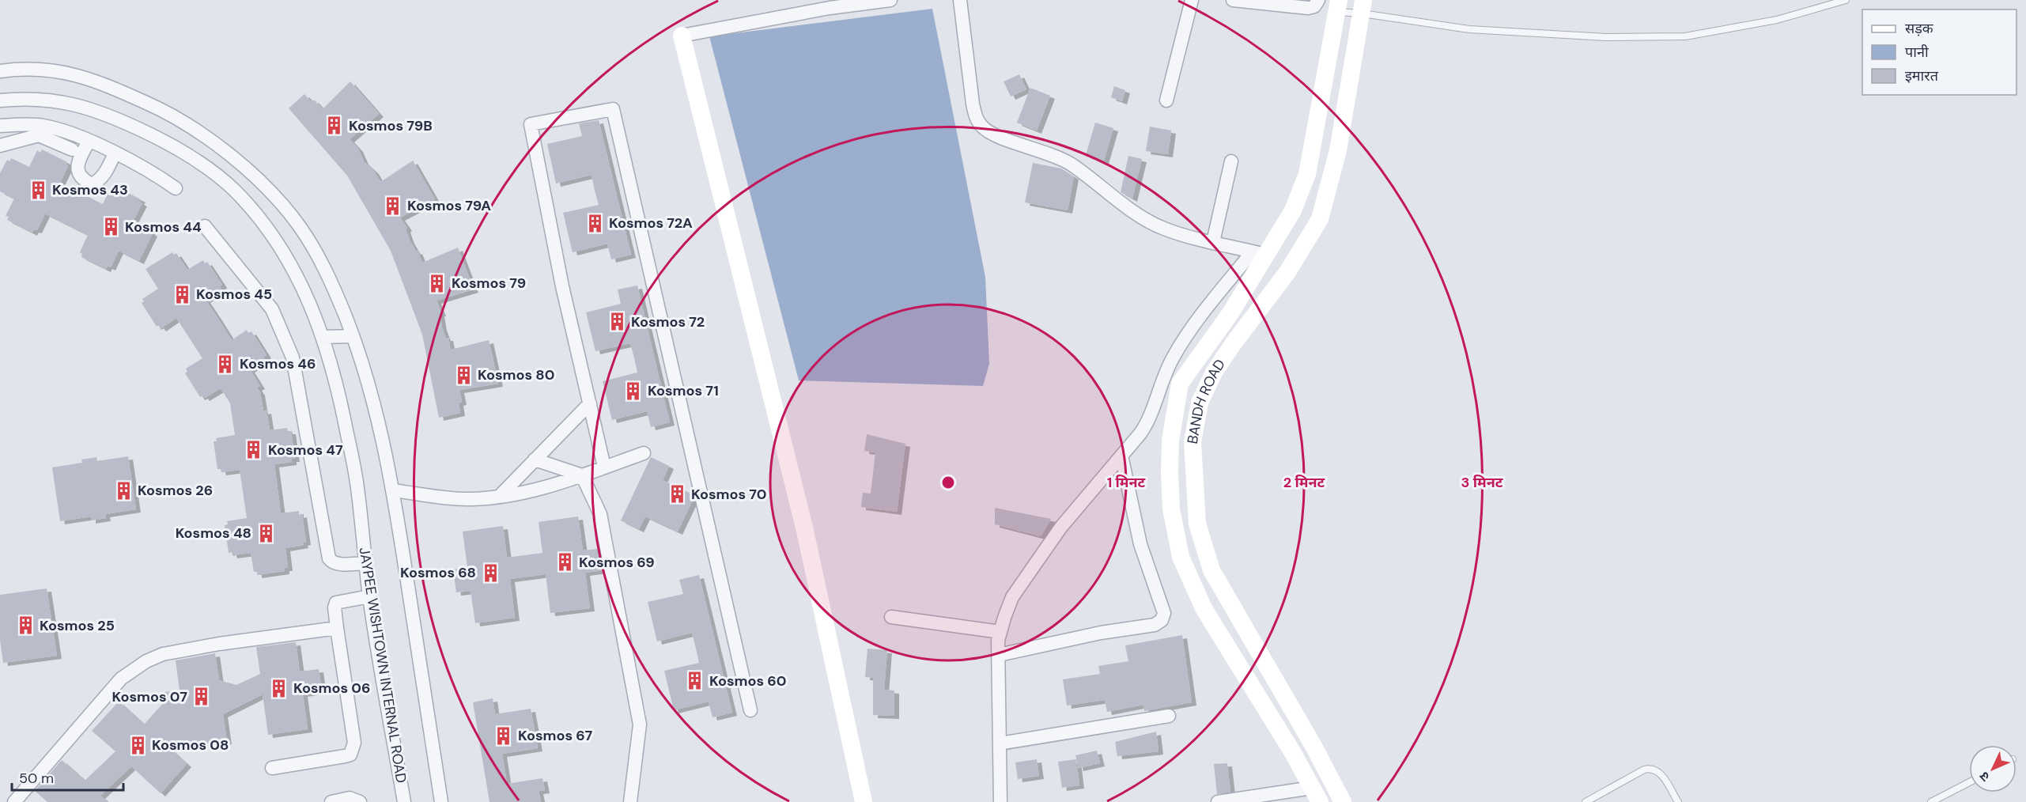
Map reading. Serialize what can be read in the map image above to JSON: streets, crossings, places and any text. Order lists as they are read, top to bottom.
{
  "streets": {
    "main road": ["BANDH ROAD"],
    "street": ["JAYPEE WISHTOWN INTERNAL ROAD"]
  },
  "places": {
    "building": [
      "Kosmos 79B",
      "Kosmos 43",
      "Kosmos 79A",
      "Kosmos 72A",
      "Kosmos 44",
      "Kosmos 79",
      "Kosmos 45",
      "Kosmos 72",
      "Kosmos 46",
      "Kosmos 80",
      "Kosmos 71",
      "Kosmos 47",
      "Kosmos 26",
      "Kosmos 70",
      "Kosmos 48",
      "Kosmos 69",
      "Kosmos 68",
      "Kosmos 25",
      "Kosmos 60",
      "Kosmos 06",
      "Kosmos 07",
      "Kosmos 67",
      "Kosmos 08"
    ]
  },
  "legend": ["सड़क", "पानी", "इमारत"],
  "scale_bar": "50 m",
  "north": "bottom left",
  "rings": ["1 मिनट", "2 मिनट", "3 मिनट"]
}
